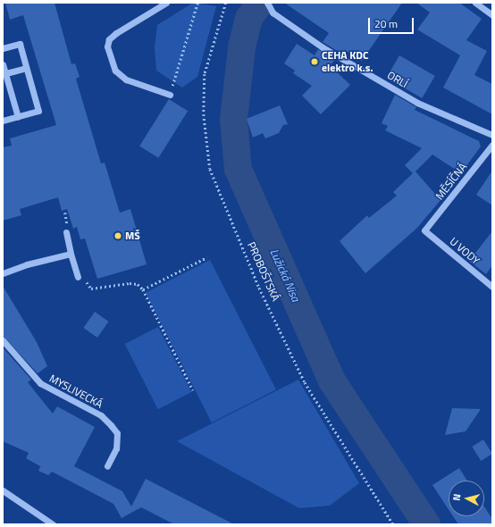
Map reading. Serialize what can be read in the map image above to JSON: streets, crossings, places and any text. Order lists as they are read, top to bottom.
{
  "streets": {
    "street": [
      "ORLÍ",
      "MĚSÍČNÁ",
      "U VODY",
      "MYSLIVECKÁ"
    ],
    "path": ["PROBOŠTSKÁ"]
  },
  "crossings": [
    ["MĚSÍČNÁ", "U VODY"]
  ],
  "water": ["Lužická Nisa"],
  "places": ["CEHA KDC elektro k.s.", "MŠ"],
  "scale_bar": "20 m",
  "north": "left"
}
